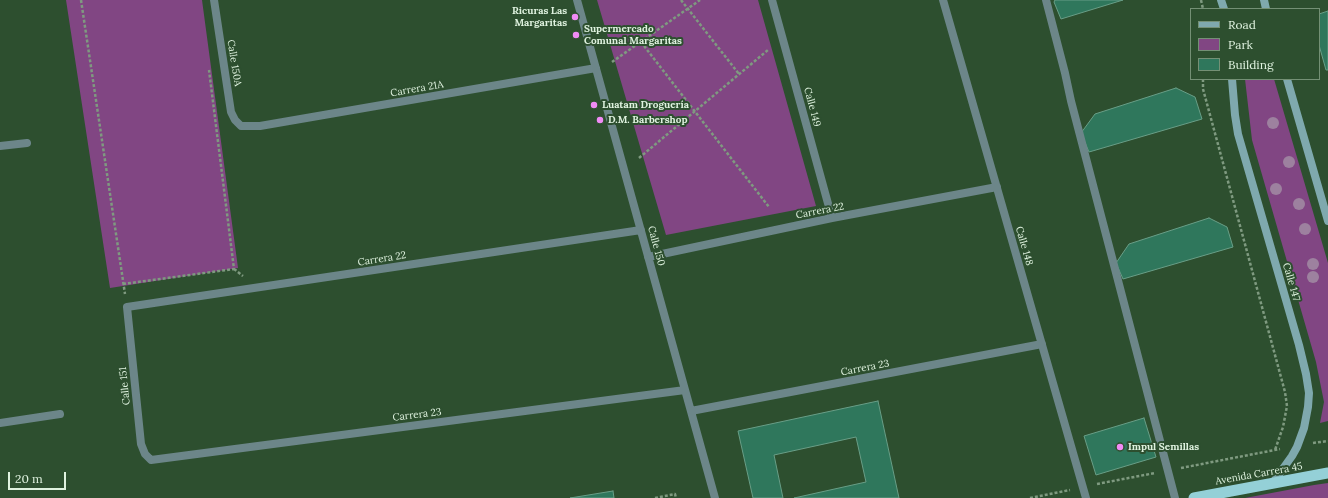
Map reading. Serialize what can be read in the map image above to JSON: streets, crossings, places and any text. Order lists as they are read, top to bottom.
{
  "streets": {
    "highway": ["Avenida Carrera 45"],
    "main road": ["Calle 147"],
    "street": [
      "Calle 150A",
      "Carrera 21A",
      "Calle 149",
      "Carrera 22",
      "Calle 150",
      "Calle 148",
      "Carrera 23",
      "Calle 151"
    ]
  },
  "crossings": [
    ["Calle 150A", "Carrera 21A"],
    ["Carrera 21A", "Calle 150"],
    ["Calle 149", "Carrera 22"],
    ["Carrera 22", "Calle 150"],
    ["Carrera 22", "Calle 148"],
    ["Carrera 22", "Calle 151"],
    ["Calle 150", "Carrera 23"],
    ["Calle 148", "Carrera 23"],
    ["Calle 147", "Avenida Carrera 45"],
    ["Carrera 23", "Calle 151"]
  ],
  "places": [
    "Ricuras Las Margaritas",
    "Supermercado Comunal Margaritas",
    "Luatam Droguería",
    "D.M. Barbershop",
    "Impul Semillas"
  ],
  "legend": ["Road", "Park", "Building"],
  "scale_bar": "20 m"
}
